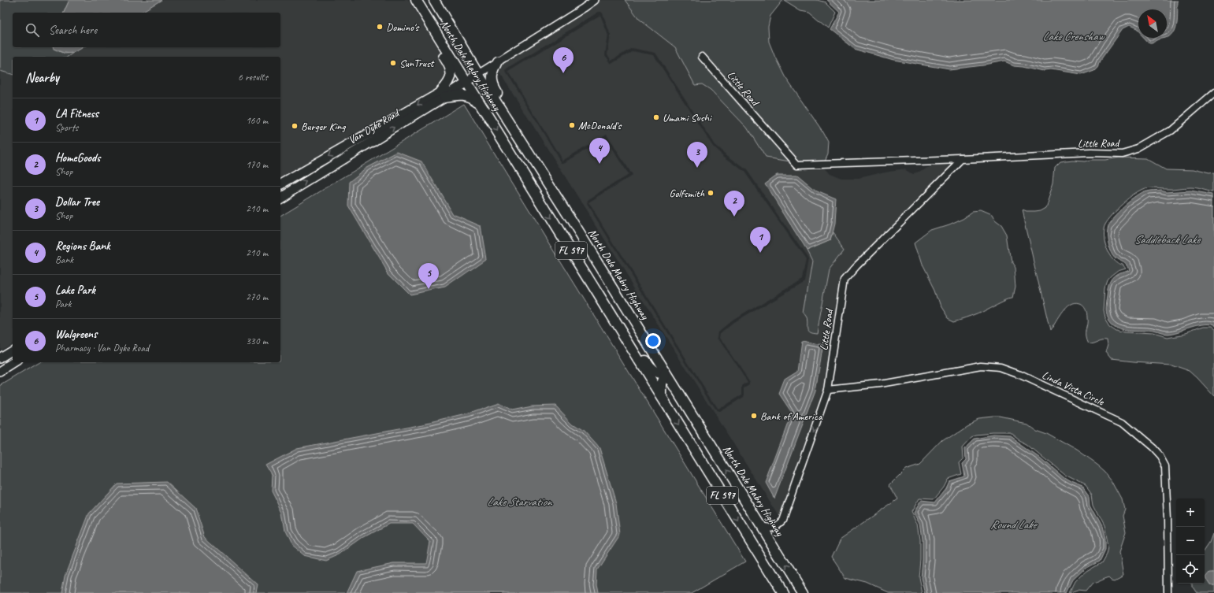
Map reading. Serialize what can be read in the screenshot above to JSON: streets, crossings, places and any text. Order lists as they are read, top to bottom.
{
  "streets": {
    "main road": ["North Dale Mabry Highway", "Van Dyke Road", "FL 597"],
    "street": ["Little Road", "Linda Vista Circle"]
  },
  "crossings": [
    ["North Dale Mabry Highway", "Little Road"],
    ["North Dale Mabry Highway", "Van Dyke Road"],
    ["Little Road", "Linda Vista Circle"]
  ],
  "water": [
    "Lake Crenshaw",
    "Saddleback Lake",
    "Lake Starvation",
    "Round Lake"
  ],
  "places": [
    "Domino's",
    "SunTrust",
    "Umami Sushi",
    "McDonald's",
    "Burger King",
    "Golfsmith",
    "Bank of America"
  ],
  "north": "top left",
  "page": {
    "search": "Search here",
    "pins": [
      "6",
      "4",
      "3",
      "2",
      "1",
      "5"
    ],
    "heading": ["Nearby", "6 results"],
    "list": [
      {
        "mark": "1",
        "name": "LA Fitness",
        "note": "Sports",
        "value": "160 m"
      },
      {
        "mark": "2",
        "name": "HomeGoods",
        "note": "Shop",
        "value": "170 m"
      },
      {
        "mark": "3",
        "name": "Dollar Tree",
        "note": "Shop",
        "value": "210 m"
      },
      {
        "mark": "4",
        "name": "Regions Bank",
        "note": "Bank",
        "value": "210 m"
      },
      {
        "mark": "5",
        "name": "Lake Park",
        "note": "Park",
        "value": "270 m"
      },
      {
        "mark": "6",
        "name": "Walgreens",
        "note": "Pharmacy · Van Dyke Road",
        "value": "330 m"
      }
    ],
    "map_buttons": ["+", "−"]
  }
}
